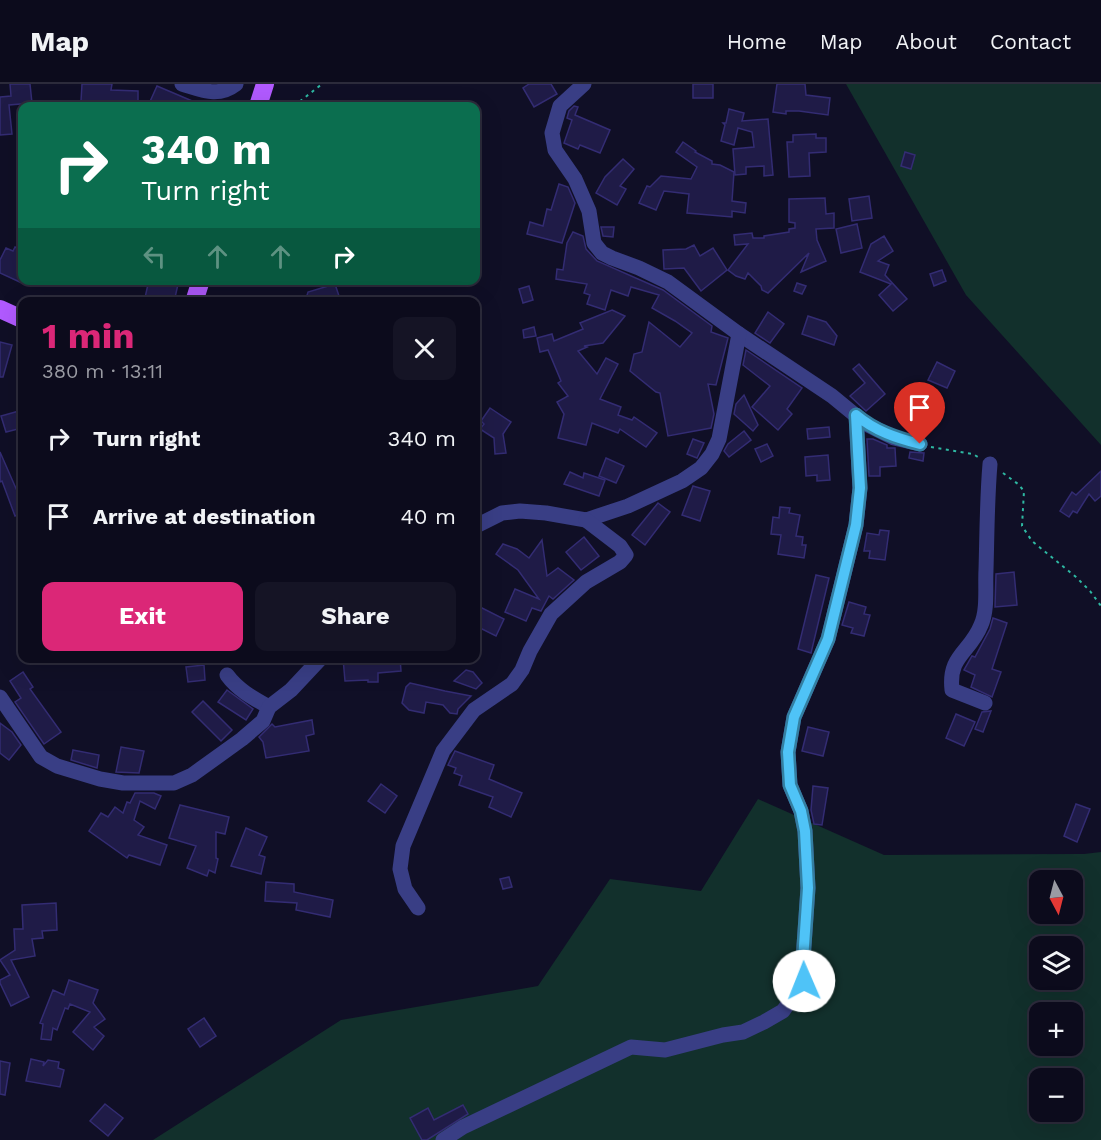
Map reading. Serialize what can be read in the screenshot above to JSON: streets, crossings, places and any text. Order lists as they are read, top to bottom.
{
  "north": "bottom",
  "page": {
    "header": "Map",
    "nav": [
      "Home",
      "Map",
      "About",
      "Contact"
    ],
    "turn": ["340 m", "Turn right"],
    "heading": ["1 min", "380 m · 13:11"],
    "list": [
      {
        "name": "Turn right",
        "value": "340 m"
      },
      {
        "name": "Arrive at destination",
        "value": "40 m"
      }
    ],
    "buttons": ["Exit", "Share"],
    "map_buttons": ["+", "−"]
  }
}
